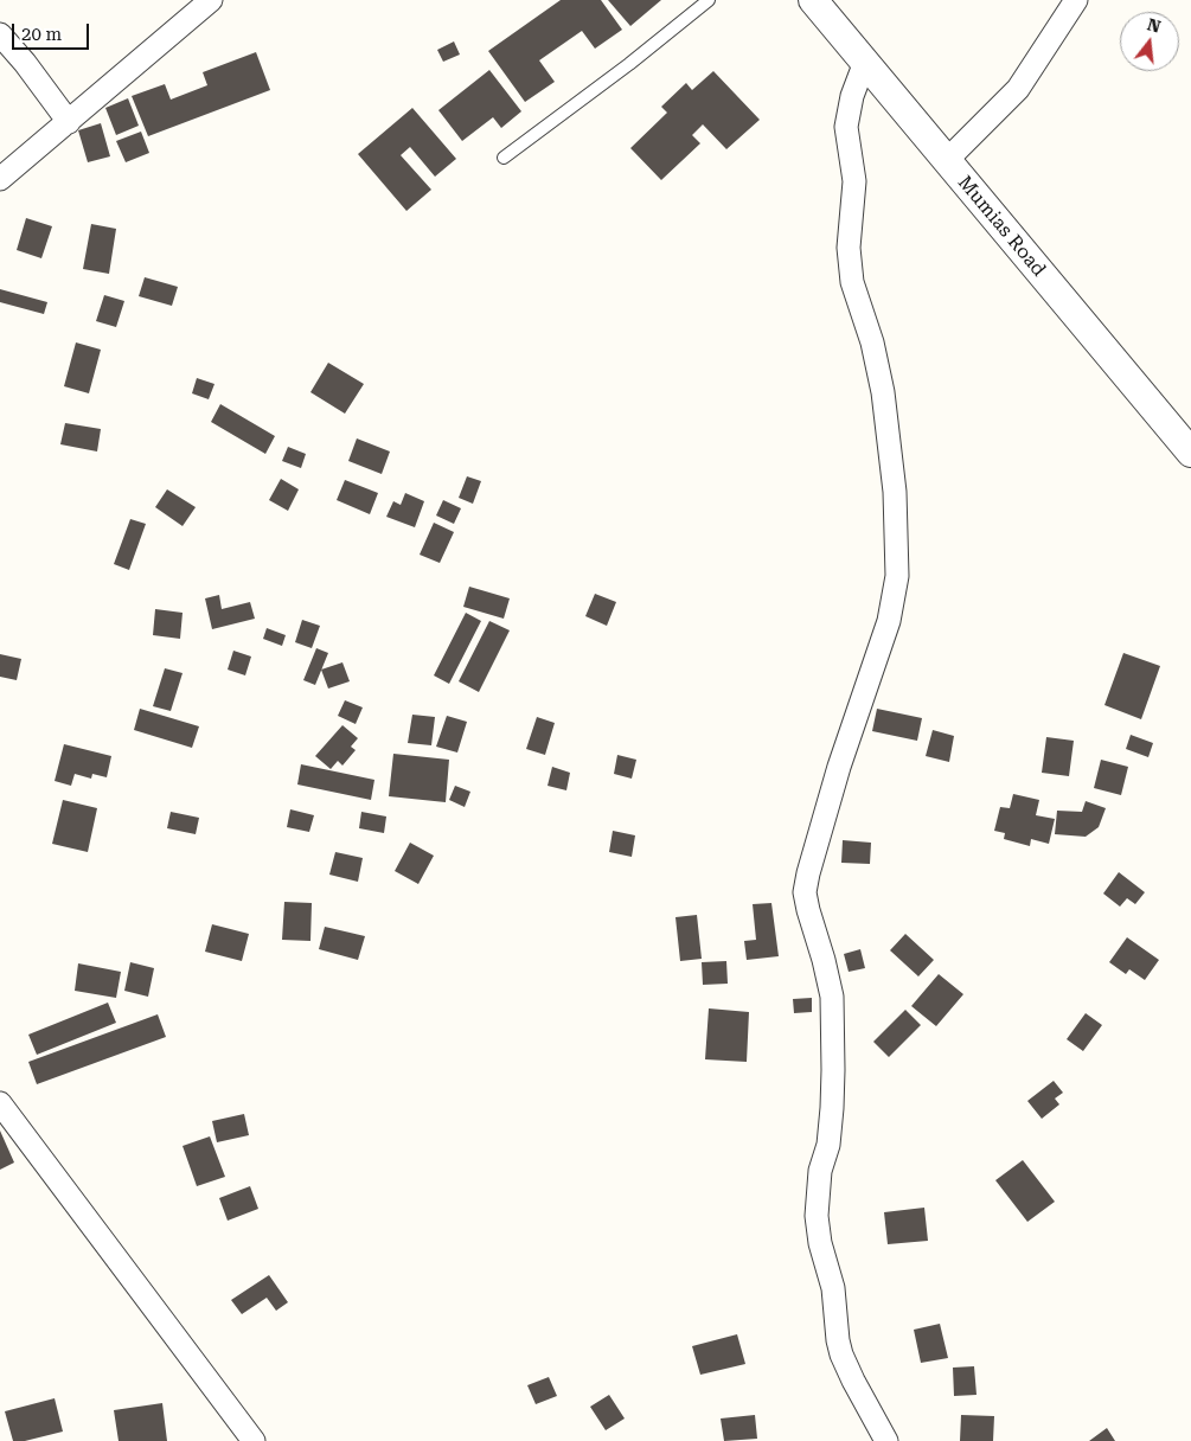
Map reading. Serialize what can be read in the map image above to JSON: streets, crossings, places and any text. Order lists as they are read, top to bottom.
{
  "streets": {
    "street": ["Mumias Road"]
  },
  "scale_bar": "20 m",
  "north": "top"
}
